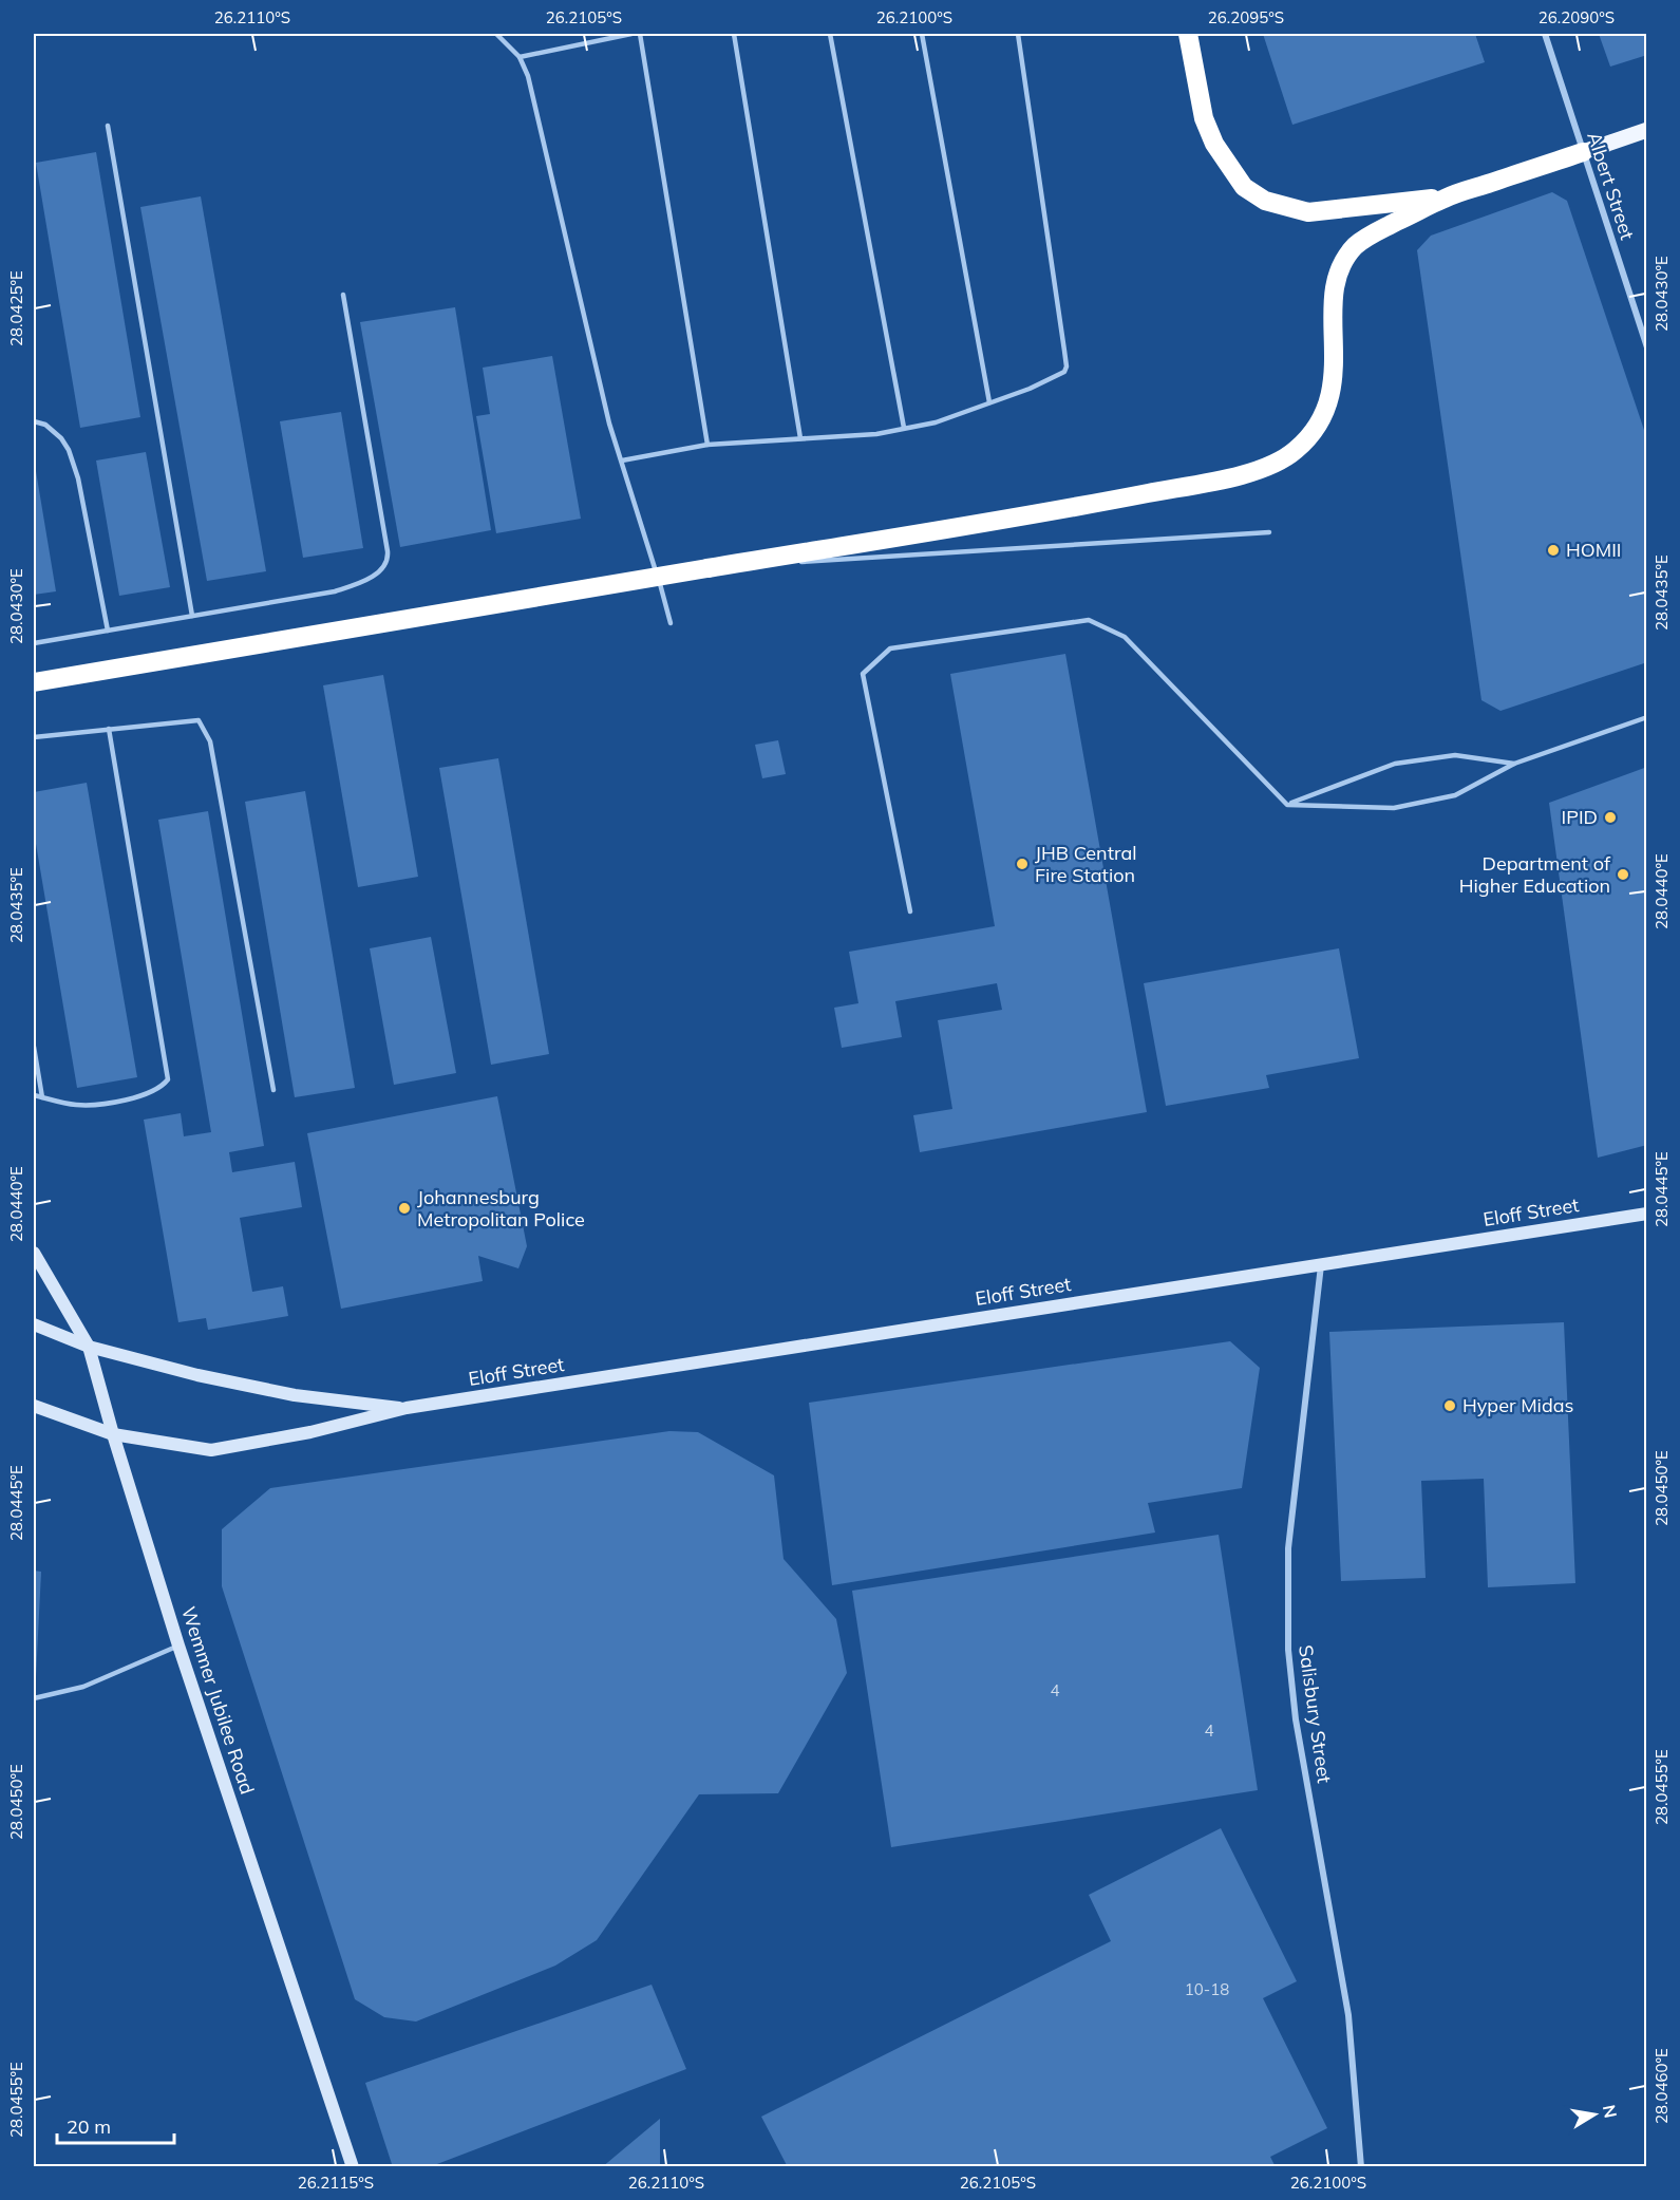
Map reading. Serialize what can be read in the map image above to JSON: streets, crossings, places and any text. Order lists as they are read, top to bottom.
{
  "streets": {
    "street": [
      "Albert Street",
      "Eloff Street",
      "Wemmer Jubilee Road",
      "Salisbury Street"
    ]
  },
  "crossings": [
    ["Eloff Street", "Wemmer Jubilee Road"],
    ["Eloff Street", "Salisbury Street"]
  ],
  "places": [
    "HOMII",
    "IPID",
    "JHB Central Fire Station",
    "Department of Higher Education",
    "Johannesburg Metropolitan Police",
    "Hyper Midas"
  ],
  "house_numbers": ["4", "4", "10-18"],
  "scale_bar": "20 m",
  "north": "right",
  "coordinates": [
    "26.2110°S",
    "26.2105°S",
    "26.2100°S",
    "26.2095°S",
    "26.2090°S",
    "28.0430°E",
    "28.0425°E",
    "28.0435°E",
    "28.0440°E",
    "28.0445°E",
    "28.0450°E",
    "28.0455°E",
    "28.0460°E",
    "26.2115°S"
  ]
}
